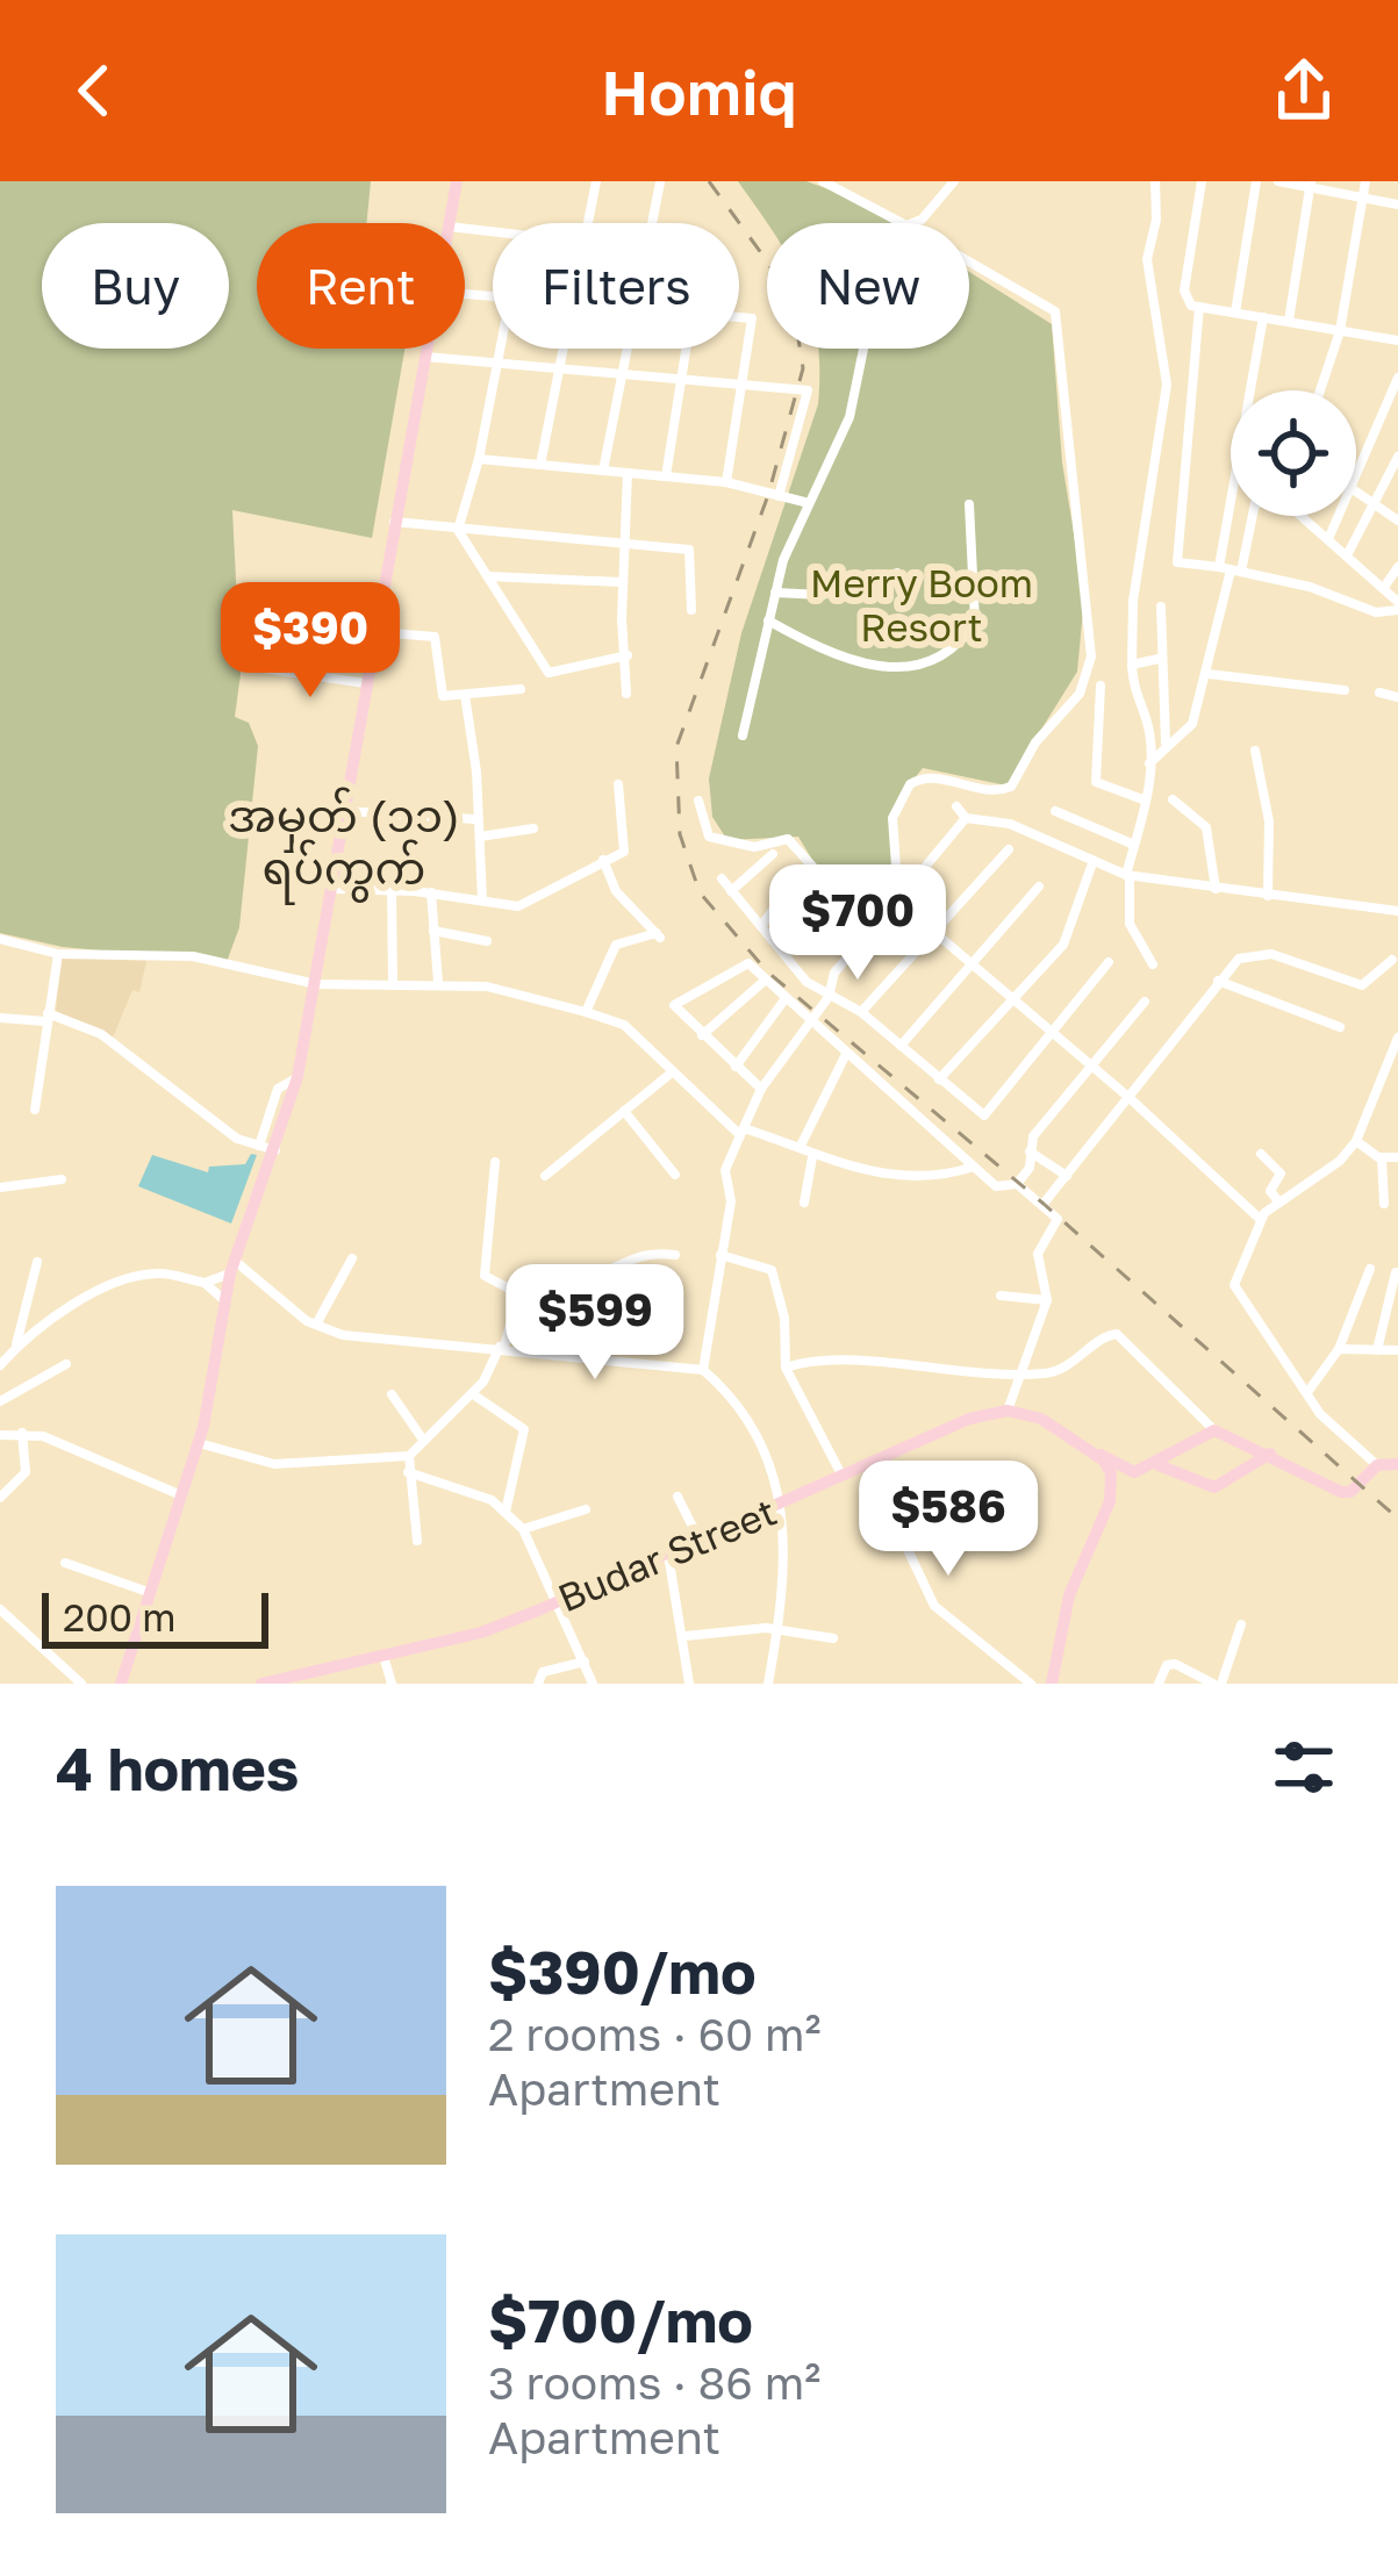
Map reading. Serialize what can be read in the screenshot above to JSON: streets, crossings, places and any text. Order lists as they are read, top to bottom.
{
  "streets": {
    "main road": ["Budar Street"]
  },
  "districts": ["အမှတ် (၁၁) ရပ်ကွက်"],
  "parks": ["Merry Boom Resort"],
  "scale_bar": "200 m",
  "page": {
    "header": "Homiq",
    "chip": [
      "Buy",
      "Rent",
      "Filters",
      "New"
    ],
    "price": [
      "$390",
      "$700",
      "$599",
      "$586"
    ],
    "scale": "200 m",
    "heading": "4 homes",
    "list": [
      {
        "name": "$390/mo",
        "note": "2 rooms · 60 m² · Apartment"
      },
      {
        "name": "$700/mo",
        "note": "3 rooms · 86 m² · Apartment"
      }
    ]
  }
}
